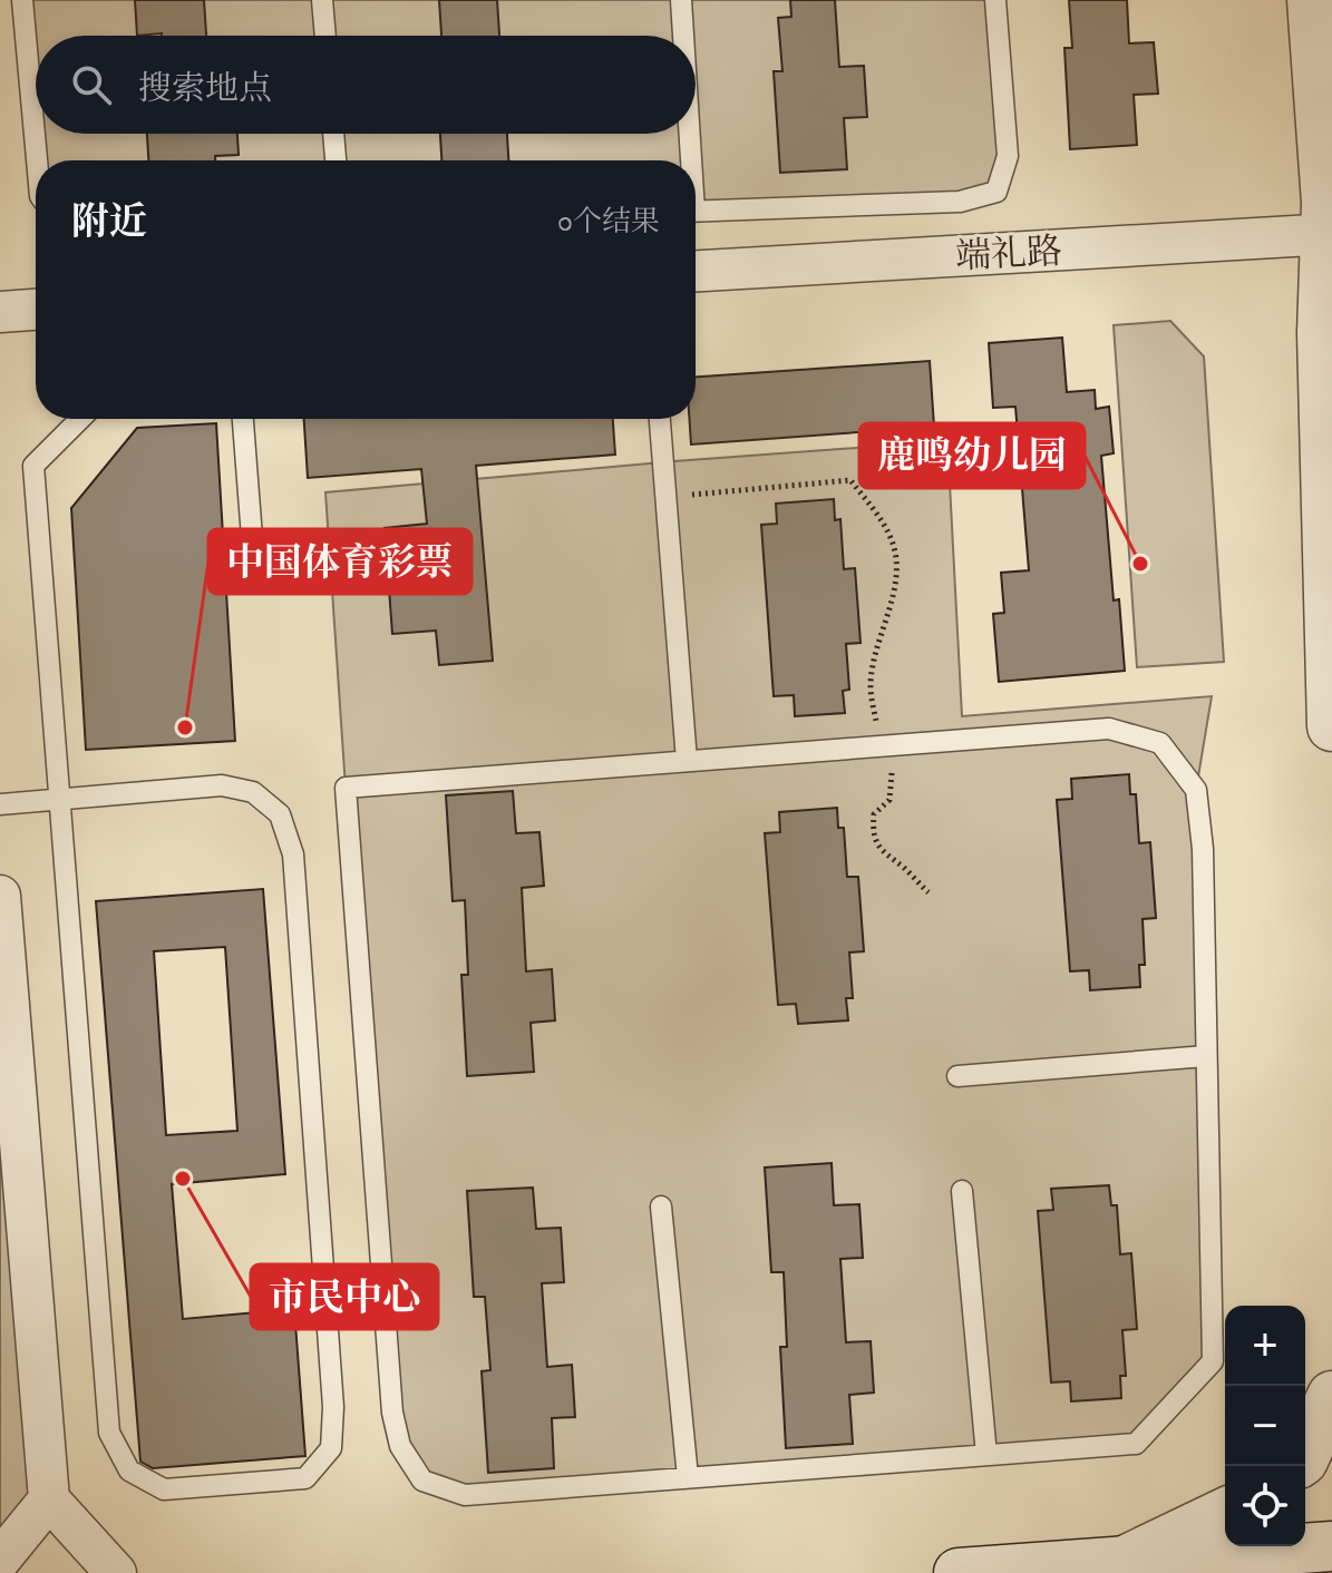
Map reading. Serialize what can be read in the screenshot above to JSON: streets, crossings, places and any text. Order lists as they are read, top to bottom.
{
  "streets": {
    "street": ["端礼路"]
  },
  "places": ["鹿鸣幼儿园", "中国体育彩票", "市民中心"],
  "page": {
    "search": "搜索地点",
    "heading": ["附近", "0个结果"],
    "map_buttons": ["+", "−"]
  }
}
